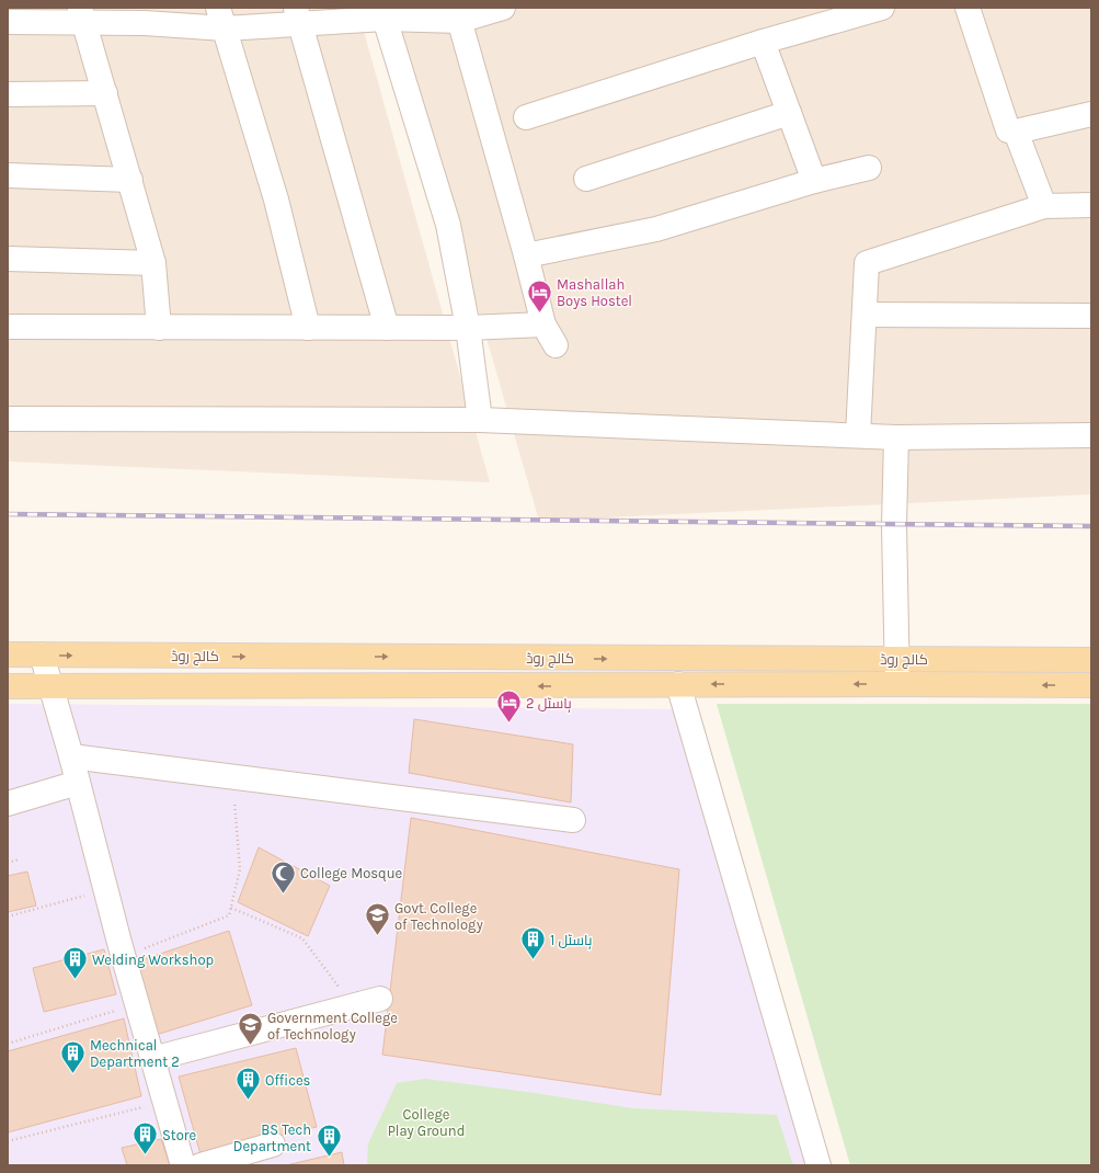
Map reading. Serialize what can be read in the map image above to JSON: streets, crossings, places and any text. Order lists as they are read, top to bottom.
{
  "streets": {
    "main road": ["کالج روڈ"]
  },
  "parks": ["College Play Ground"],
  "places": {
    "hotel": ["Mashallah Boys Hostel", "ہاسٹل 2"],
    "mosque": ["College Mosque"],
    "school or university": ["Govt. College of Technology", "Government College of Technology"],
    "building": [
      "ہاسٹل 1",
      "Welding Workshop",
      "Mechnical Department 2",
      "Offices",
      "Store",
      "BS Tech Department"
    ]
  }
}
